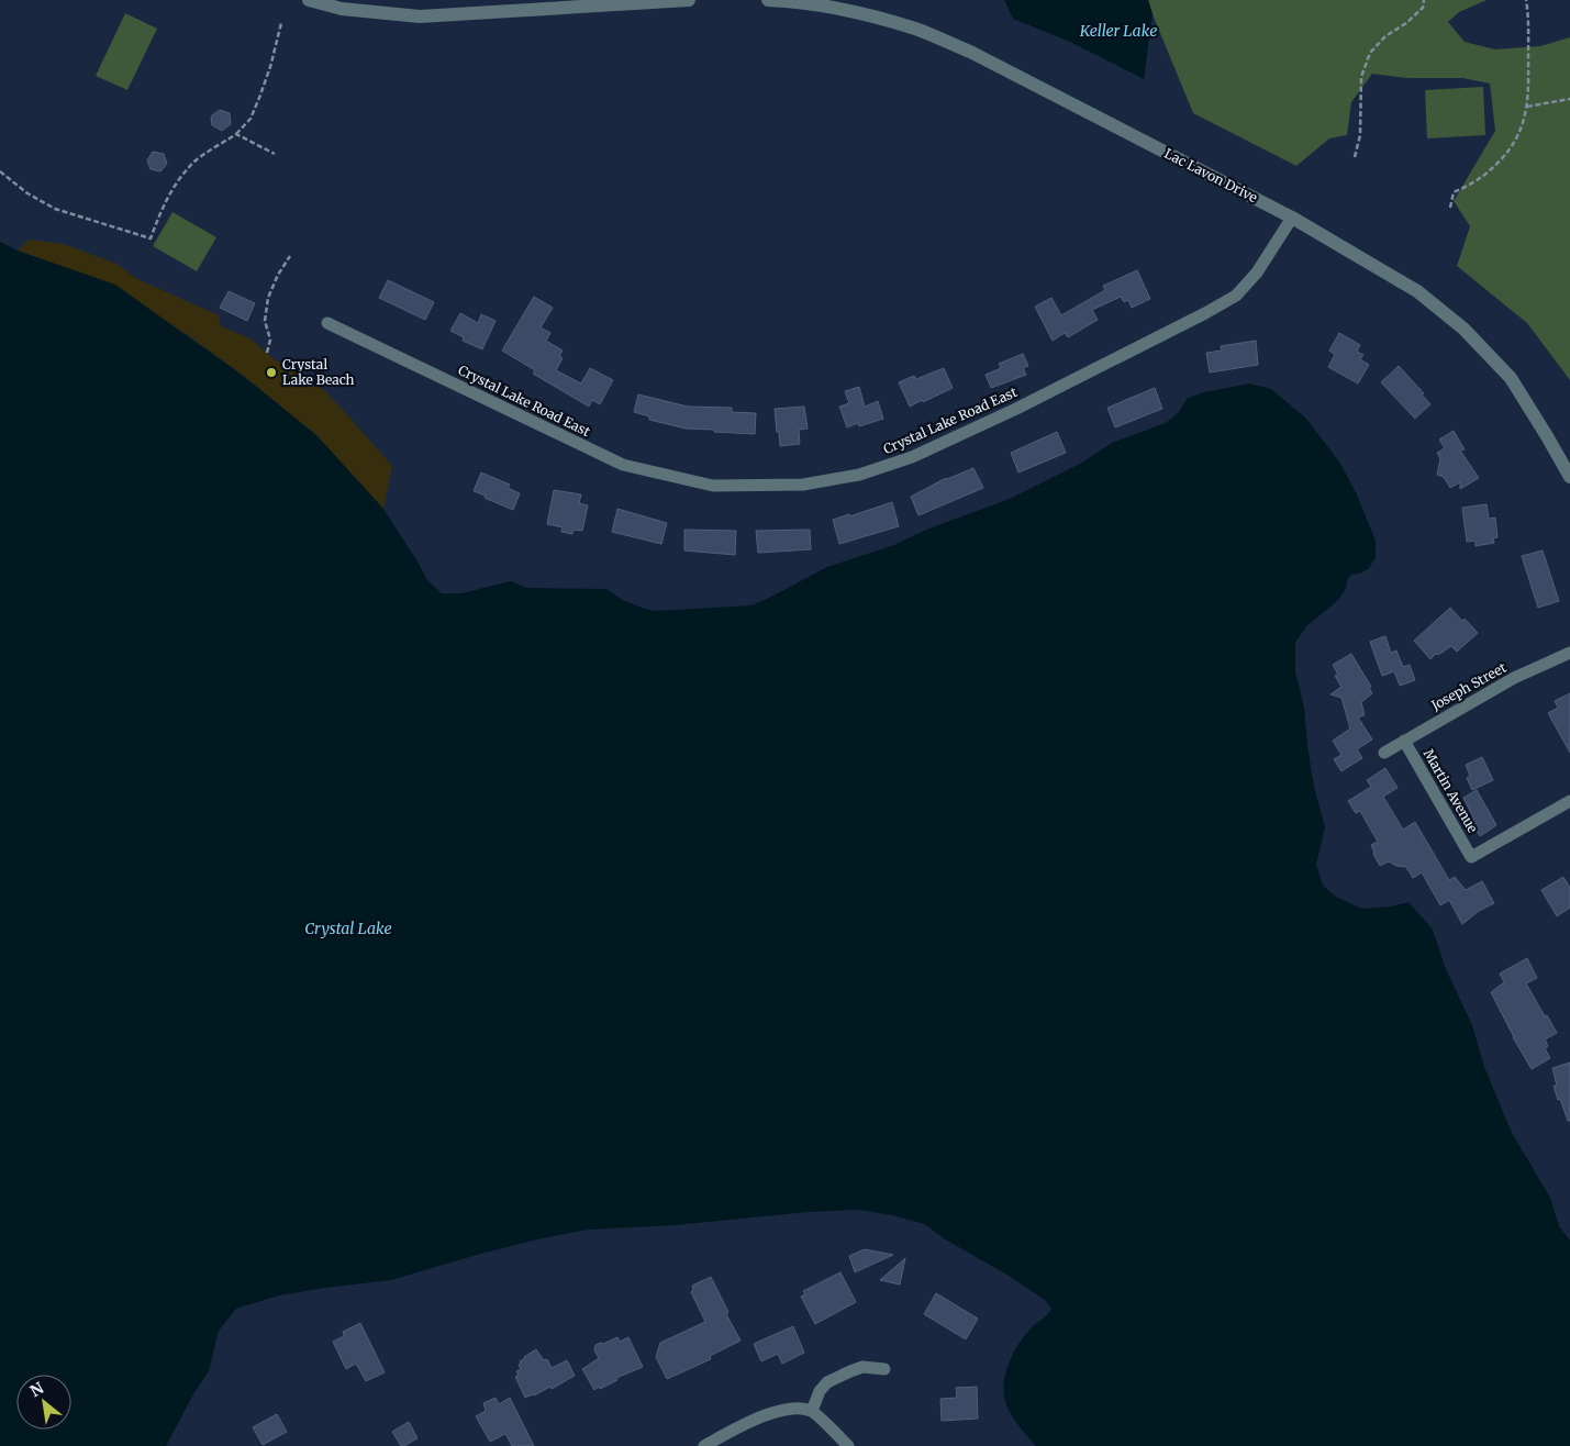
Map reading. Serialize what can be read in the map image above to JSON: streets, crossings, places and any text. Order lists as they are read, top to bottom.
{
  "streets": {
    "street": [
      "Lac Lavon Drive",
      "Crystal Lake Road East",
      "Joseph Street",
      "Martin Avenue"
    ]
  },
  "crossings": [
    ["Lac Lavon Drive", "Crystal Lake Road East"],
    ["Joseph Street", "Martin Avenue"]
  ],
  "water": ["Keller Lake", "Crystal Lake"],
  "places": ["Crystal Lake Beach"],
  "north": "top left"
}
